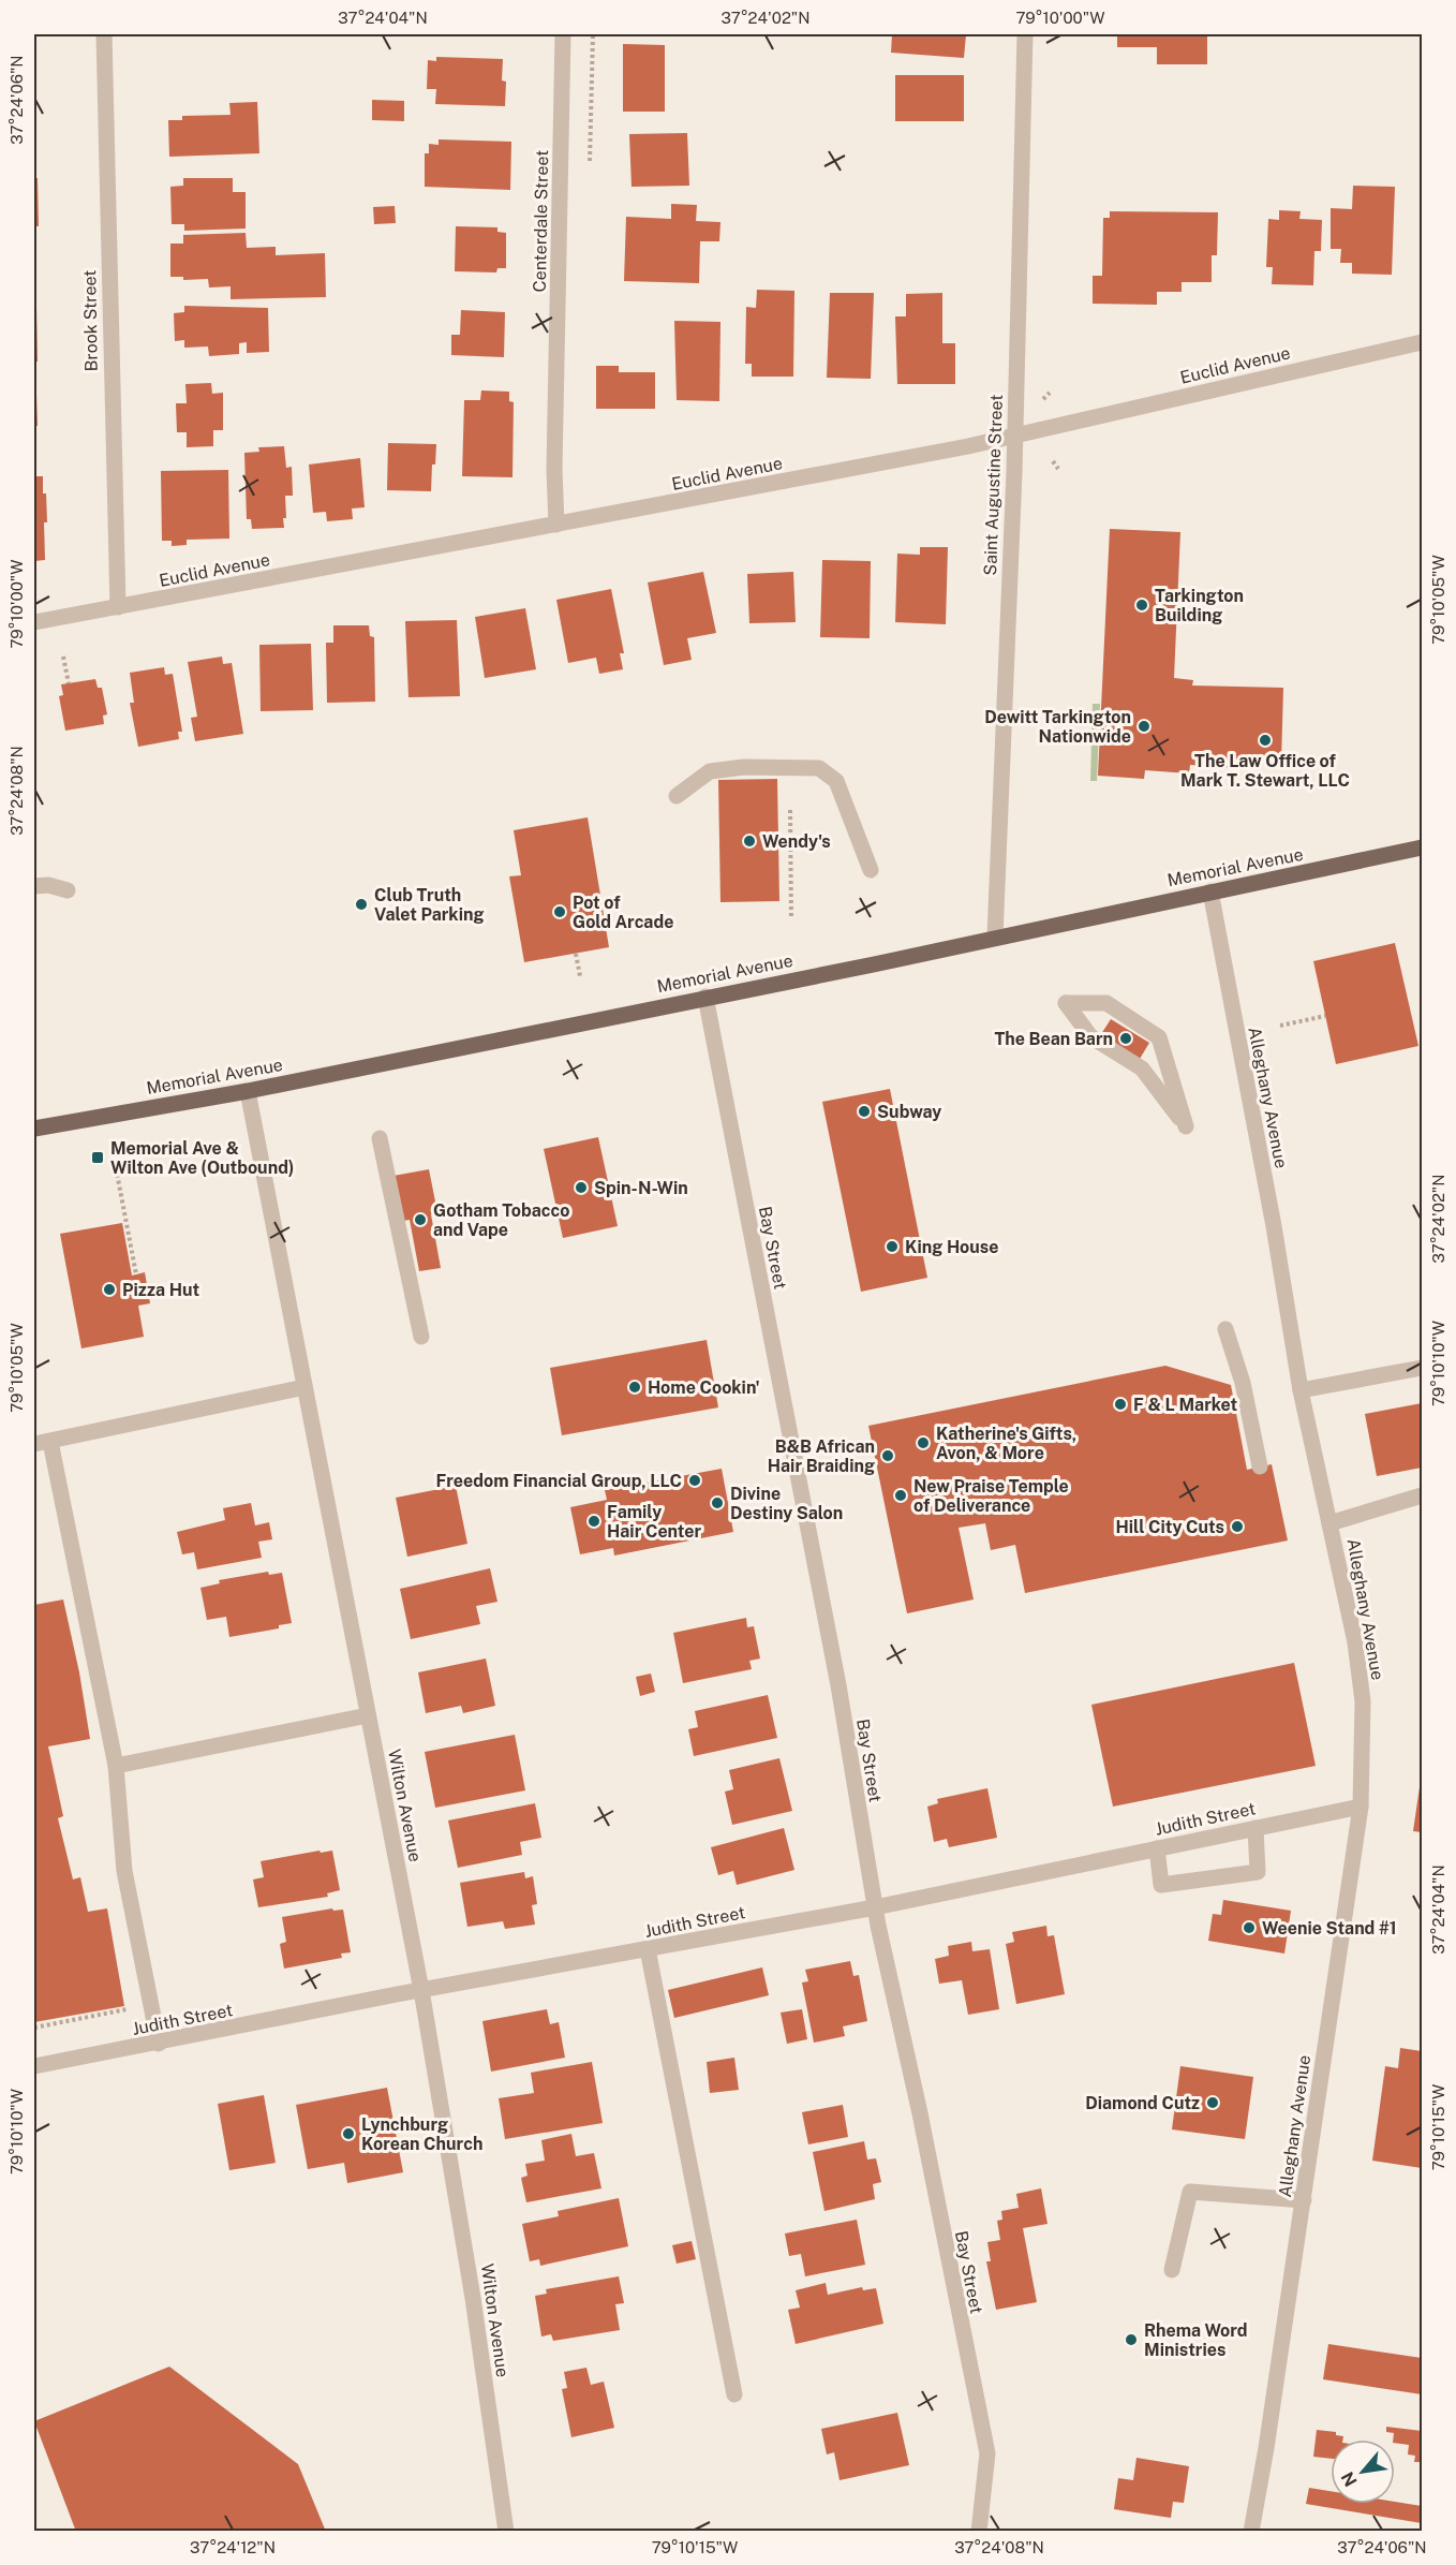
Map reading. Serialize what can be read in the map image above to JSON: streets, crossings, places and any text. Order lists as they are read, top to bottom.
{
  "streets": {
    "main road": ["Memorial Avenue"],
    "street": [
      "Centerdale Street",
      "Brook Street",
      "Euclid Avenue",
      "Saint Augustine Street",
      "Alleghany Avenue",
      "Bay Street",
      "Wilton Avenue",
      "Judith Street"
    ]
  },
  "crossings": [
    ["Centerdale Street", "Euclid Avenue"],
    ["Brook Street", "Euclid Avenue"],
    ["Euclid Avenue", "Saint Augustine Street"],
    ["Saint Augustine Street", "Memorial Avenue"],
    ["Memorial Avenue", "Alleghany Avenue"],
    ["Memorial Avenue", "Bay Street"],
    ["Memorial Avenue", "Wilton Avenue"],
    ["Alleghany Avenue", "Judith Street"],
    ["Bay Street", "Judith Street"],
    ["Wilton Avenue", "Judith Street"]
  ],
  "places": {
    "other": [
      "Tarkington Building",
      "Dewitt Tarkington Nationwide",
      "The Law Office of Mark T. Stewart, LLC",
      "Wendy's",
      "Club Truth Valet Parking",
      "Pot of Gold Arcade",
      "The Bean Barn",
      "Subway",
      "Spin-N-Win",
      "Gotham Tobacco and Vape",
      "King House",
      "Pizza Hut",
      "Home Cookin'",
      "F & L Market",
      "Katherine's Gifts, Avon, & More",
      "B&B African Hair Braiding",
      "Freedom Financial Group, LLC",
      "New Praise Temple of Deliverance",
      "Divine Destiny Salon",
      "Family Hair Center",
      "Hill City Cuts",
      "Weenie Stand #1",
      "Diamond Cutz",
      "Lynchburg Korean Church",
      "Rhema Word Ministries"
    ],
    "transit": ["Memorial Ave & Wilton Ave (Outbound)"]
  },
  "north": "bottom left",
  "coordinates": [
    "37°24'04\"N",
    "37°24'02\"N",
    "79°10'00\"W",
    "37°24'06\"N",
    "79°10'05\"W",
    "37°24'08\"N",
    "79°10'10\"W",
    "79°10'15\"W",
    "37°24'12\"N"
  ]
}
